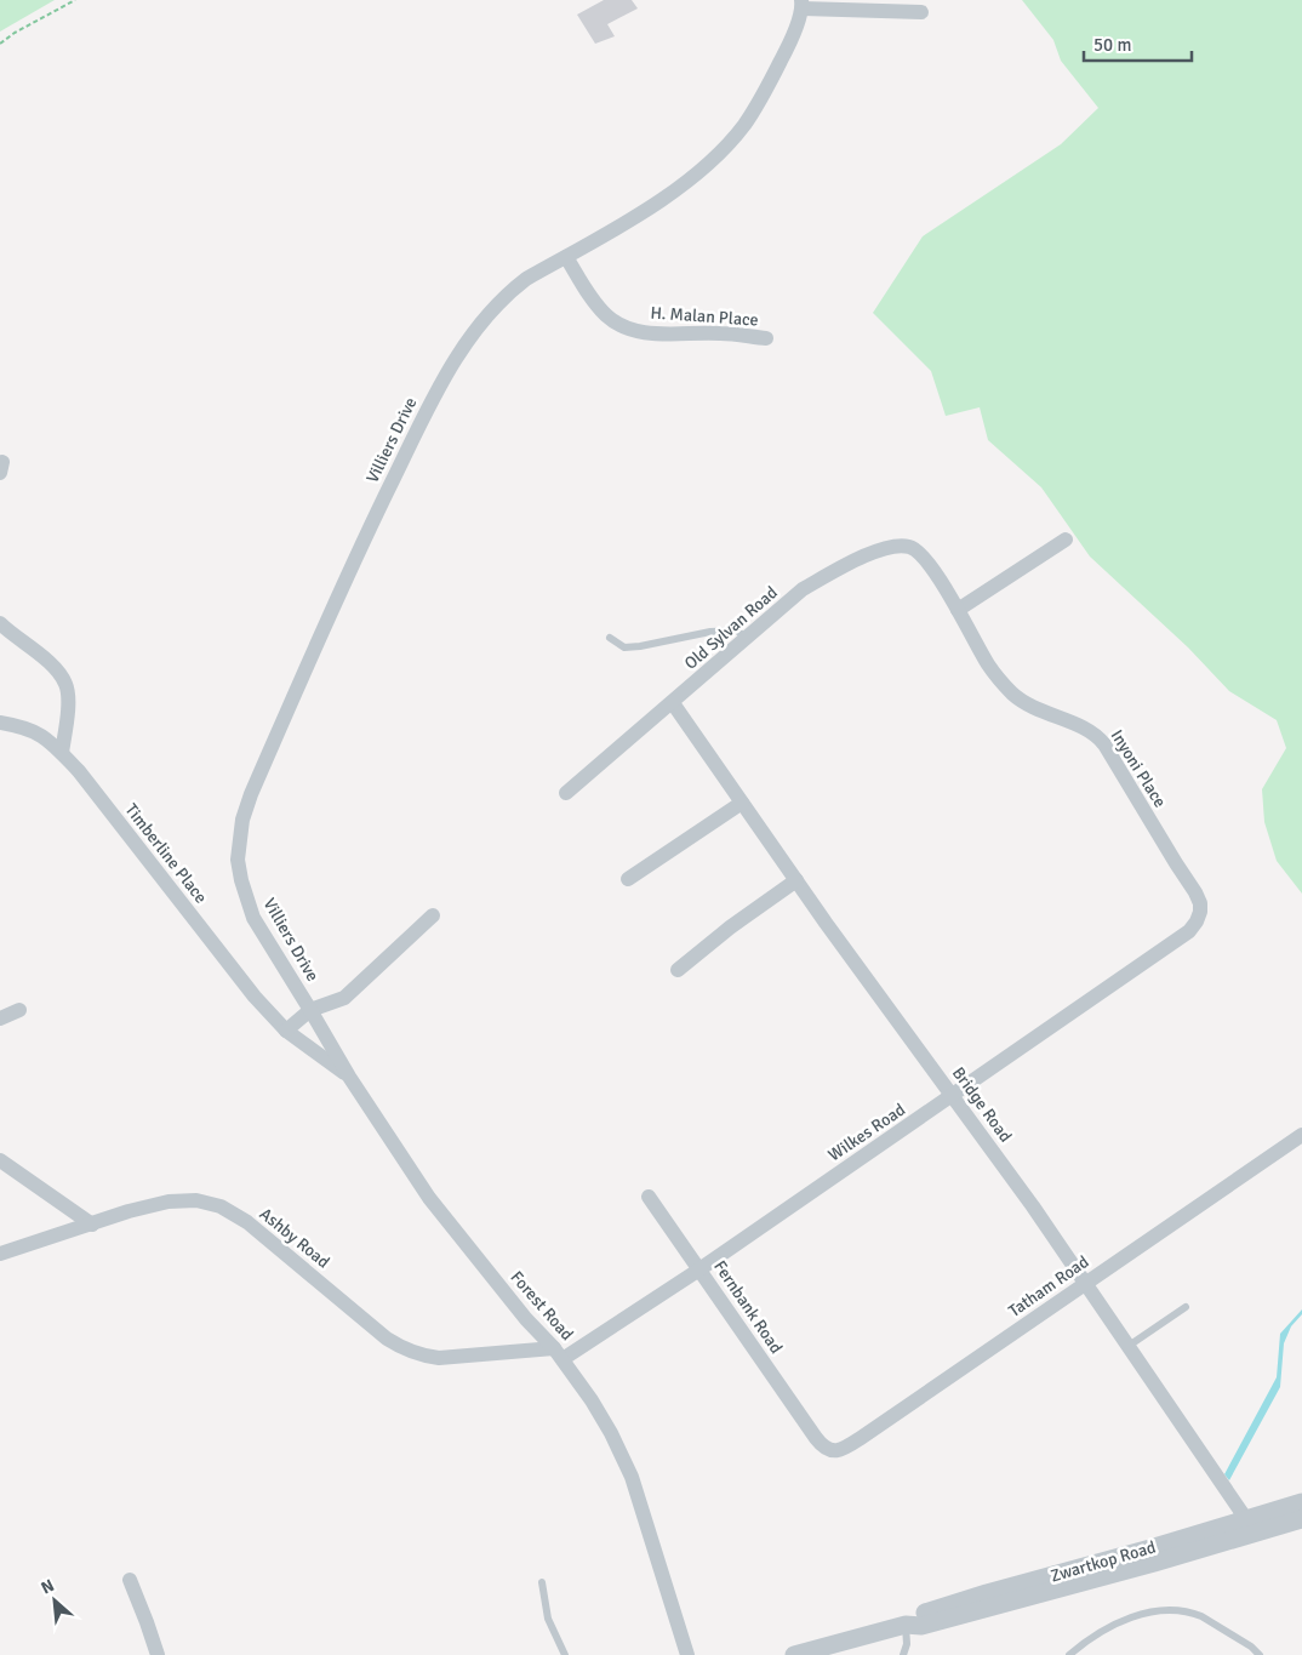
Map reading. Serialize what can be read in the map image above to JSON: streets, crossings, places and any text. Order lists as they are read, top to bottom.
{
  "streets": {
    "street": [
      "H. Malan Place",
      "Villiers Drive",
      "Old Sylvan Road",
      "Inyoni Place",
      "Timberline Place",
      "Bridge Road",
      "Wilkes Road",
      "Ashby Road",
      "Tatham Road",
      "Forest Road",
      "Fernbank Road",
      "Zwartkop Road"
    ]
  },
  "crossings": [
    ["H. Malan Place", "Villiers Drive"],
    ["Villiers Drive", "Forest Road"],
    ["Old Sylvan Road", "Inyoni Place"],
    ["Old Sylvan Road", "Bridge Road"],
    ["Inyoni Place", "Wilkes Road"],
    ["Timberline Place", "Forest Road"],
    ["Bridge Road", "Wilkes Road"],
    ["Bridge Road", "Tatham Road"],
    ["Bridge Road", "Zwartkop Road"],
    ["Wilkes Road", "Ashby Road"],
    ["Wilkes Road", "Forest Road"],
    ["Wilkes Road", "Fernbank Road"],
    ["Ashby Road", "Forest Road"],
    ["Tatham Road", "Fernbank Road"]
  ],
  "scale_bar": "50 m",
  "north": "top left"
}
